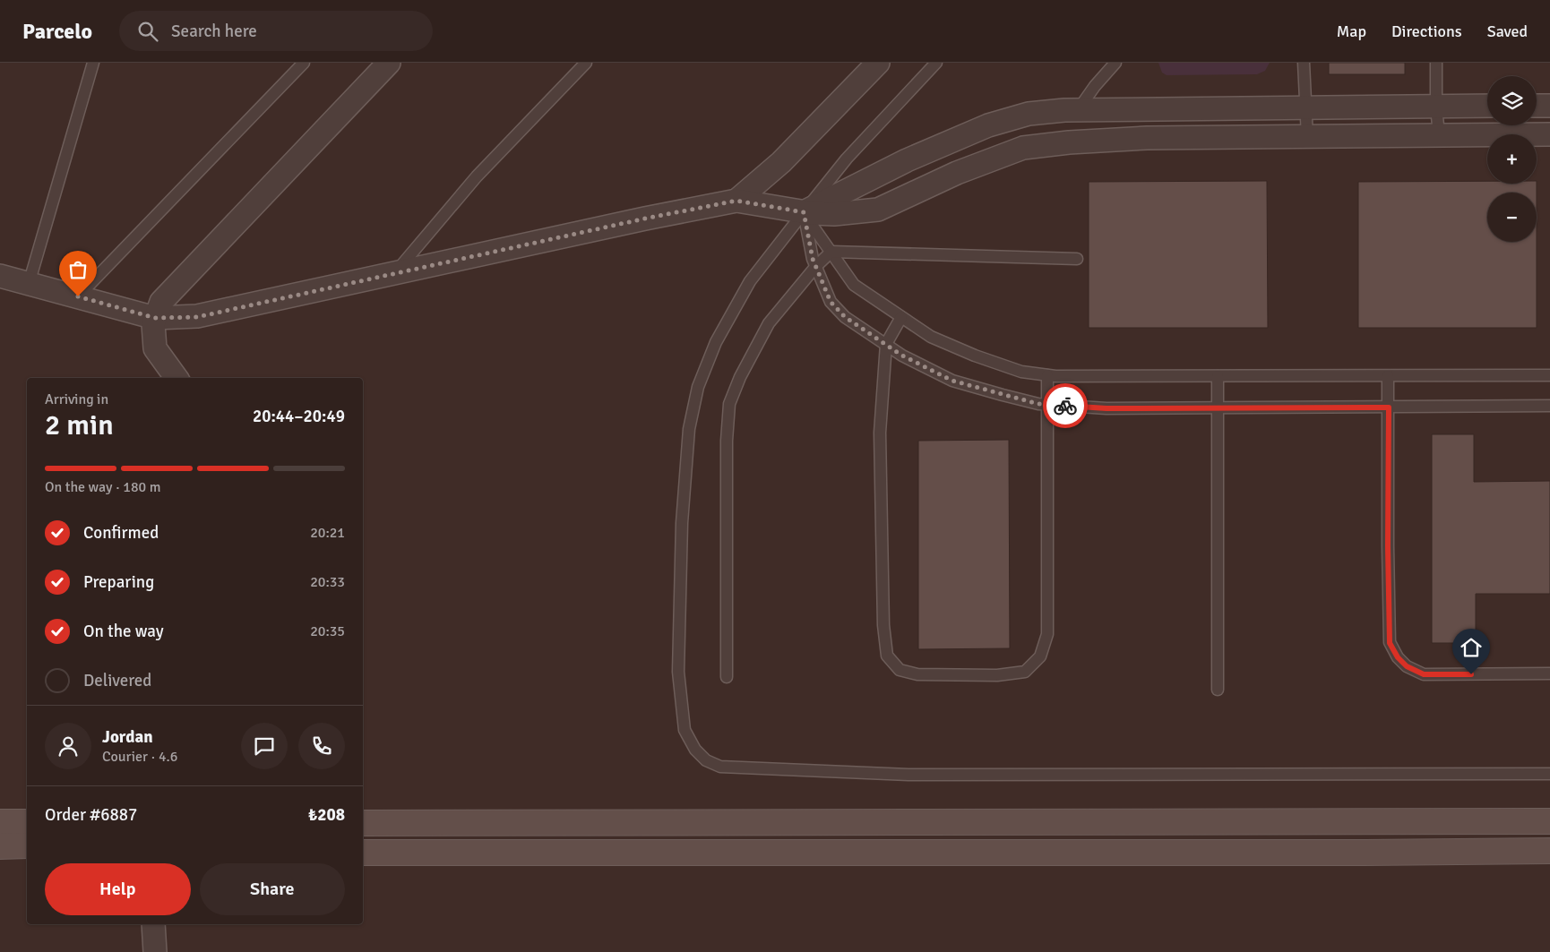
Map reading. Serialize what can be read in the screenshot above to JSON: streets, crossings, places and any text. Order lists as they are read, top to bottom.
{
  "page": {
    "header": "Parcelo",
    "search": "Search here",
    "nav": ["Map", "Directions", "Saved"],
    "map_buttons": ["+", "−"],
    "heading": ["2 min", "Arriving in", "20:44–20:49"],
    "panel": [
      "Jordan",
      "Courier · 4.6",
      "Order #6887",
      "₺208"
    ],
    "bar": "On the way · 180 m",
    "list": [
      ["Confirmed", "20:21"],
      ["Preparing", "20:33"],
      ["On the way", "20:35"],
      "Delivered"
    ],
    "buttons": ["Help", "Share"]
  }
}
